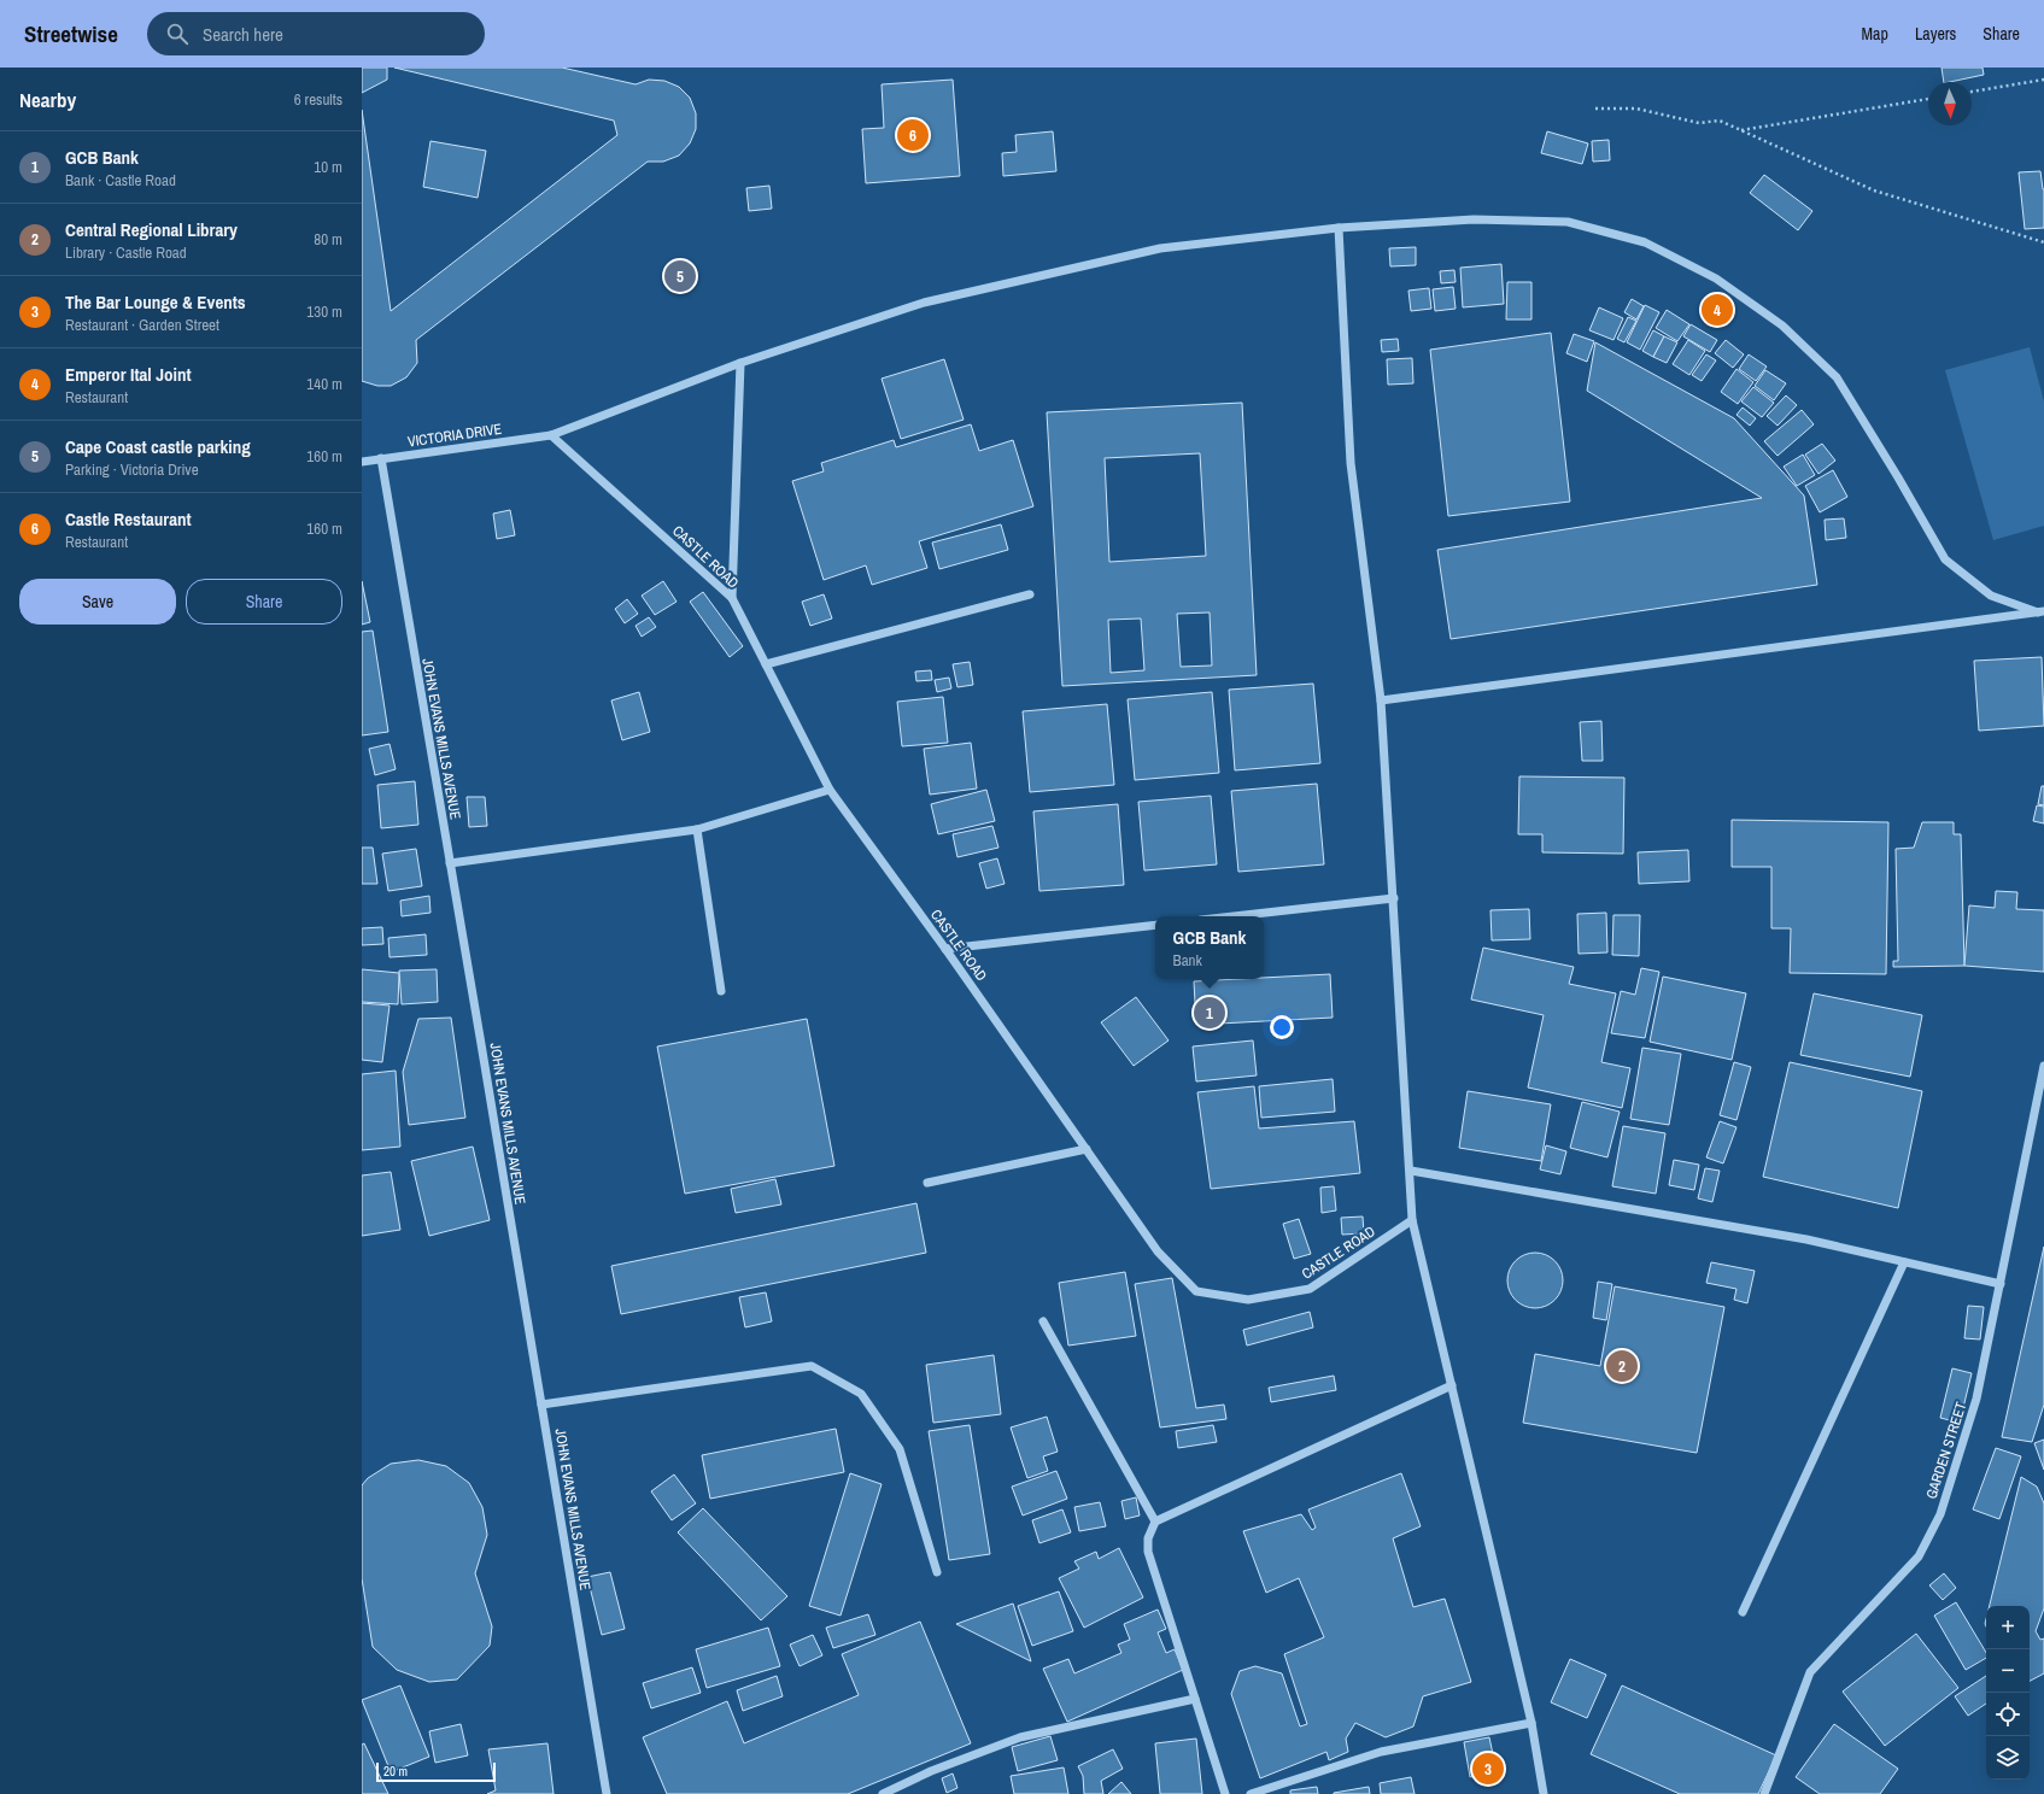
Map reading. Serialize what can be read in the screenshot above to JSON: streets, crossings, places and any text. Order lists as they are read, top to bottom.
{
  "streets": {
    "street": [
      "VICTORIA DRIVE",
      "CASTLE ROAD",
      "JOHN EVANS MILLS AVENUE",
      "GARDEN STREET"
    ]
  },
  "crossings": [
    ["VICTORIA DRIVE", "CASTLE ROAD"],
    ["VICTORIA DRIVE", "JOHN EVANS MILLS AVENUE"]
  ],
  "scale_bar": "20 m",
  "north": "bottom",
  "page": {
    "header": "Streetwise",
    "search": "Search here",
    "nav": ["Map", "Layers", "Share"],
    "heading": ["Nearby", "6 results"],
    "pins": [
      "6",
      "5",
      "4",
      "1",
      "2",
      "3"
    ],
    "list": [
      {
        "mark": "1",
        "name": "GCB Bank",
        "note": "Bank · Castle Road",
        "value": "10 m"
      },
      {
        "mark": "2",
        "name": "Central Regional Library",
        "note": "Library · Castle Road",
        "value": "80 m"
      },
      {
        "mark": "3",
        "name": "The Bar Lounge & Events",
        "note": "Restaurant · Garden Street",
        "value": "130 m"
      },
      {
        "mark": "4",
        "name": "Emperor Ital Joint",
        "note": "Restaurant",
        "value": "140 m"
      },
      {
        "mark": "5",
        "name": "Cape Coast castle parking",
        "note": "Parking · Victoria Drive",
        "value": "160 m"
      },
      {
        "mark": "6",
        "name": "Castle Restaurant",
        "note": "Restaurant",
        "value": "160 m"
      }
    ],
    "buttons": ["Save", "Share"],
    "popup": ["GCB Bank", "Bank"],
    "map_buttons": ["+", "−"],
    "scale": "20 m"
  }
}
